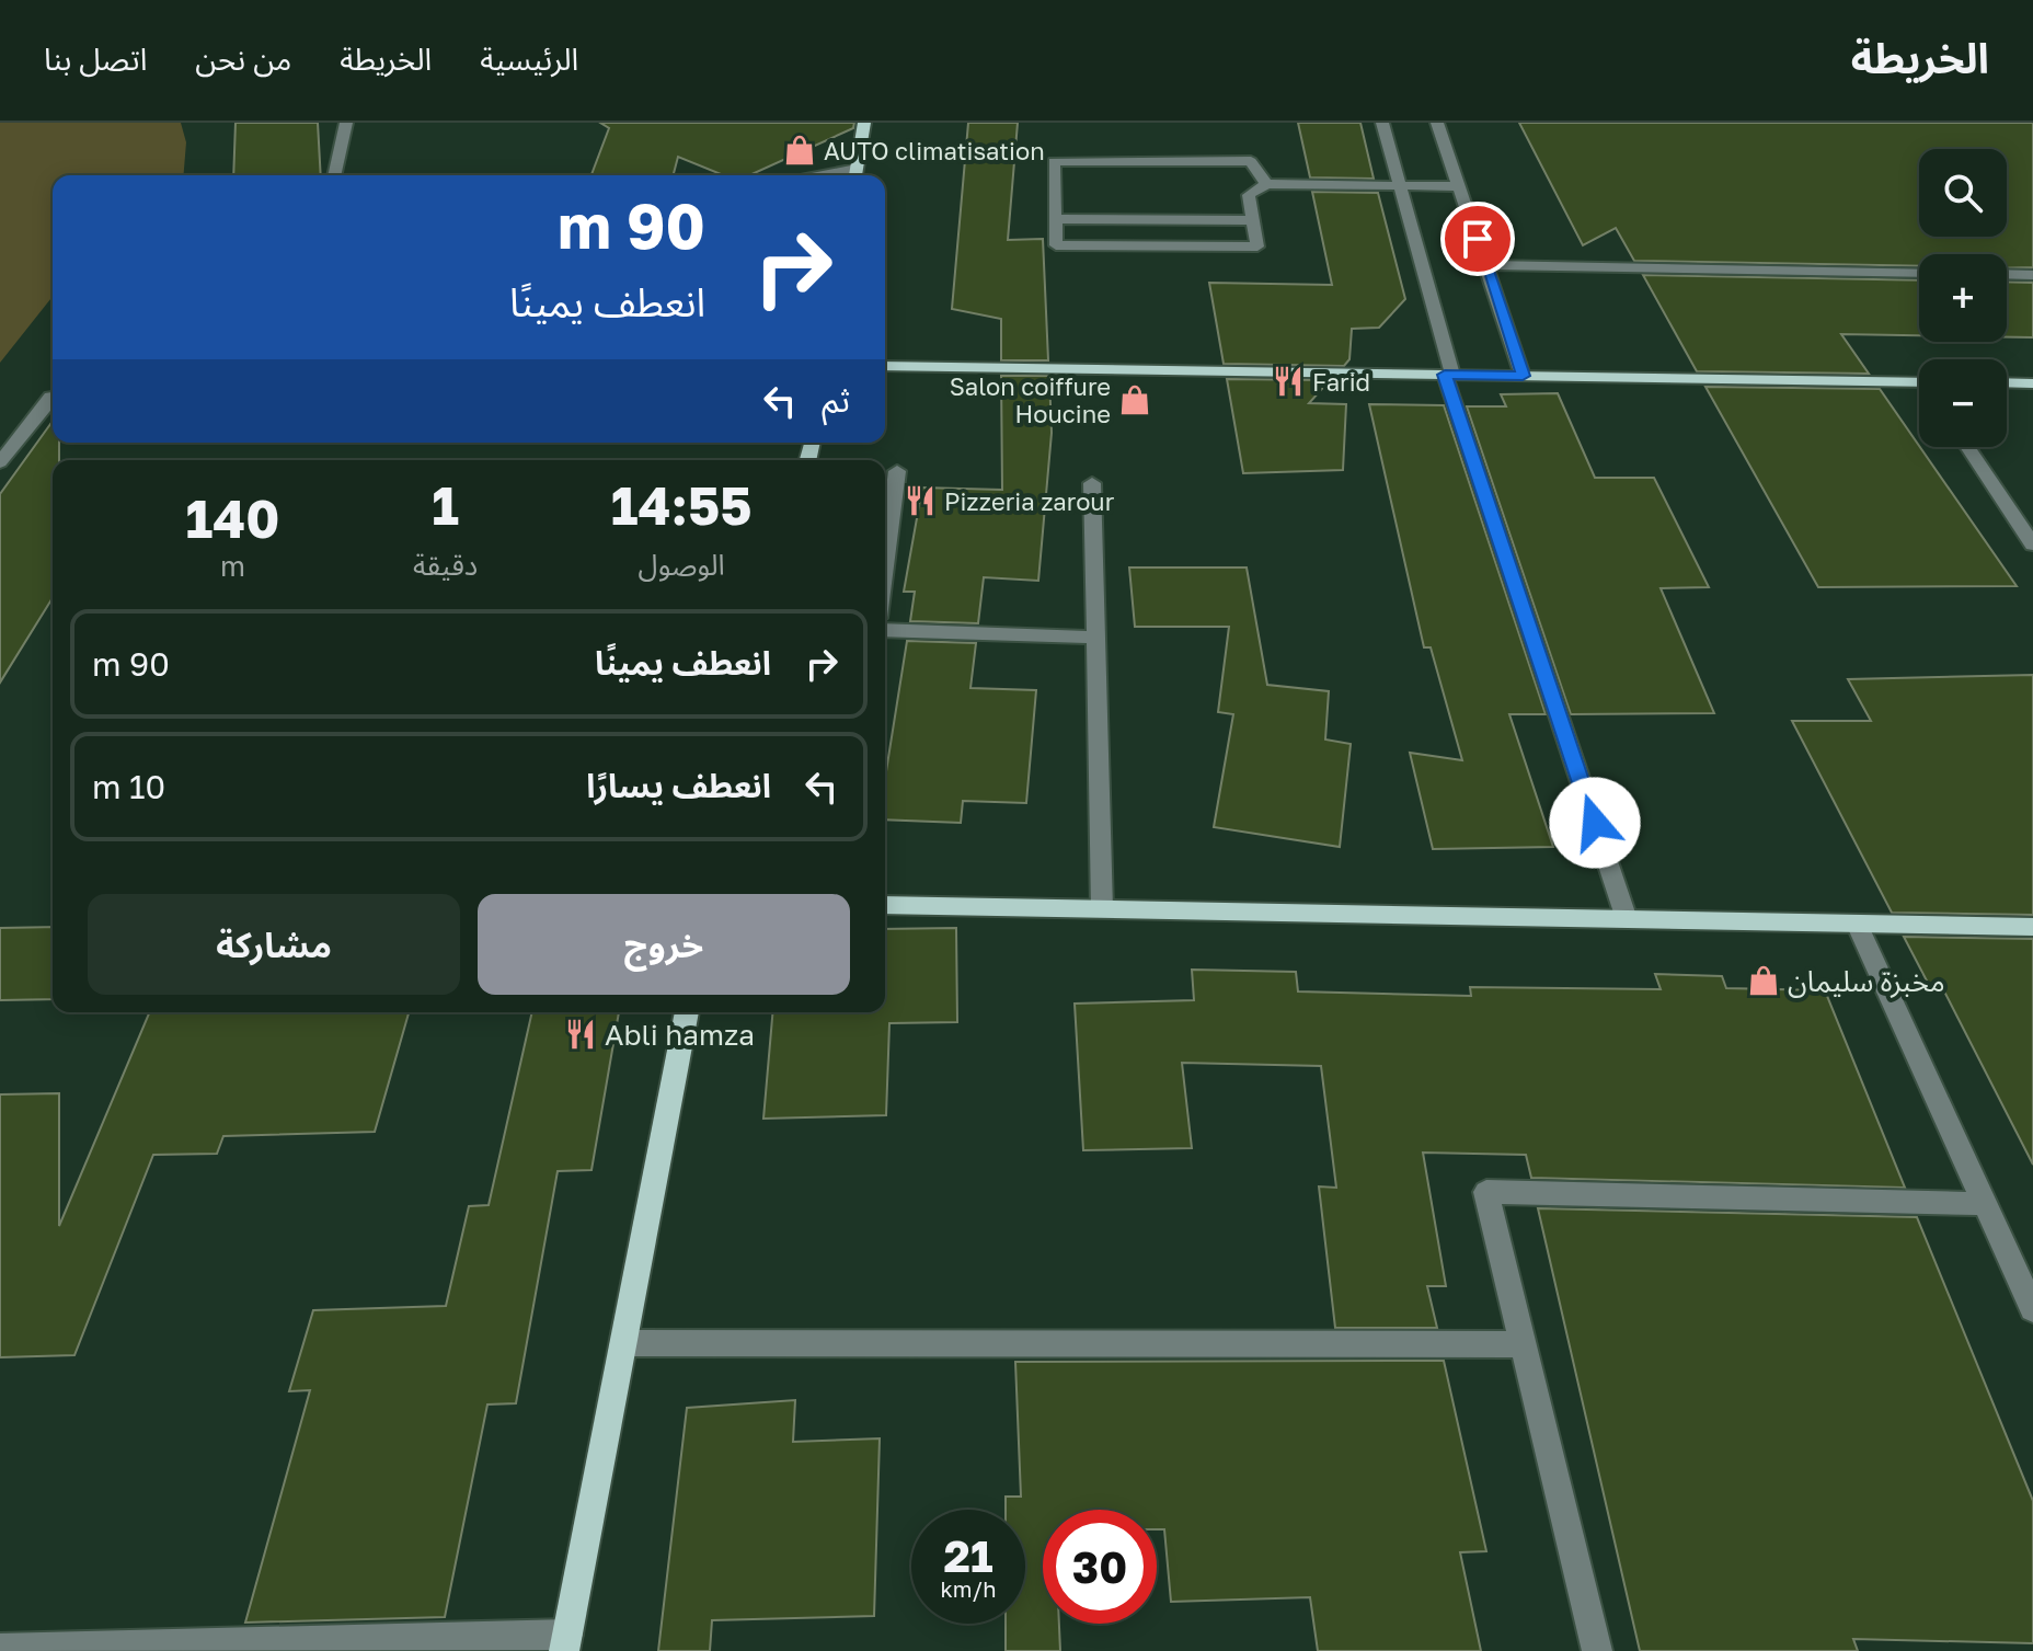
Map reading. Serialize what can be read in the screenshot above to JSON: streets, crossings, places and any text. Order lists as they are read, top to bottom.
{
  "places": {
    "shop": ["AUTO climatisation", "Salon coiffure Houcine", "مخبزة سليمان"],
    "restaurant": ["Farid", "Pizzeria zarour", "Abli hamza"]
  },
  "page": {
    "header": "الخريطة",
    "nav": [
      "الرئيسية",
      "الخريطة",
      "من نحن",
      "اتصل بنا"
    ],
    "map_buttons": ["+", "−"],
    "turn": ["90 m", "انعطف يمينًا"],
    "then": "ثم",
    "eta": [
      "14:55",
      "الوصول",
      "1",
      "دقيقة",
      "140",
      "m"
    ],
    "list": [
      {
        "name": "انعطف يمينًا",
        "value": "90 m"
      },
      {
        "name": "انعطف يسارًا",
        "value": "10 m"
      }
    ],
    "buttons": ["خروج", "مشاركة"],
    "speed": "21 km/h",
    "limit": "30"
  }
}
